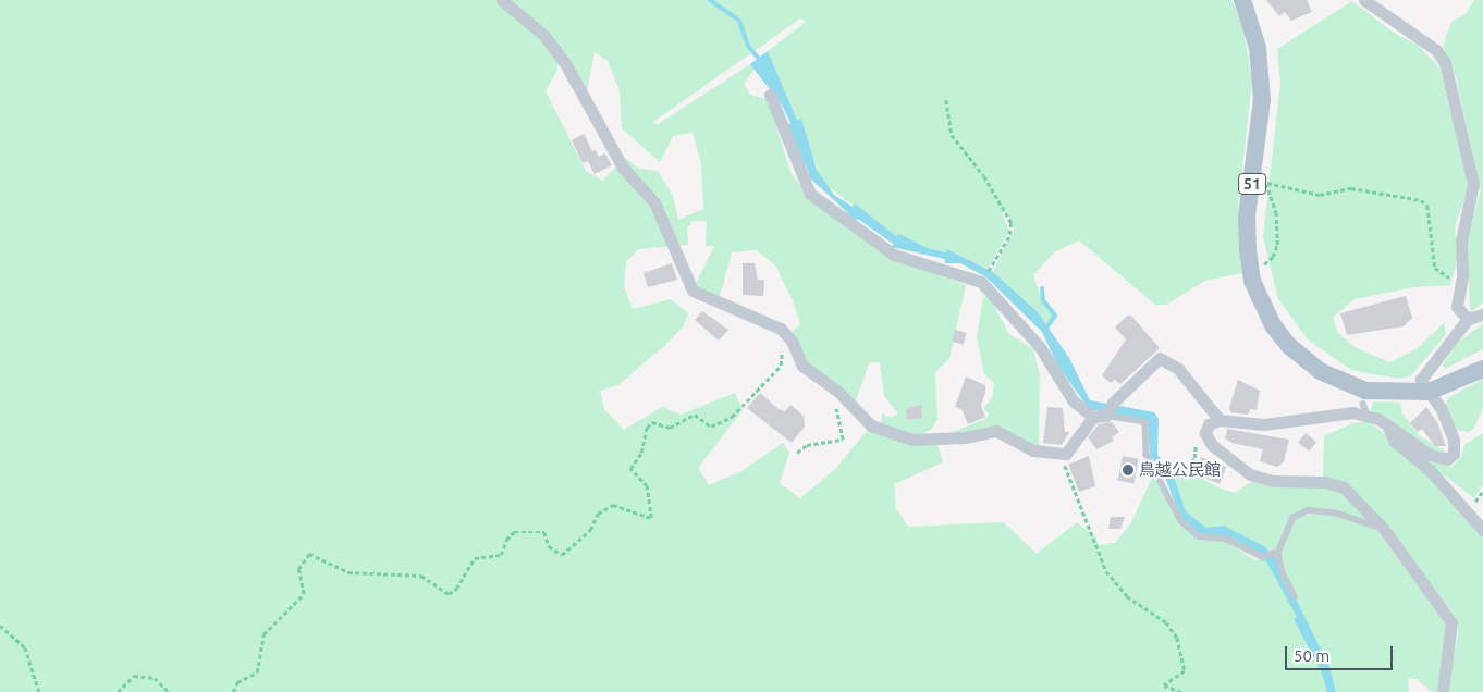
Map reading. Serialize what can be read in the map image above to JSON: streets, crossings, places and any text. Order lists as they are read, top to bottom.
{
  "streets": {
    "main road": ["51"]
  },
  "places": ["鳥越公民館"],
  "scale_bar": "50 m"
}
